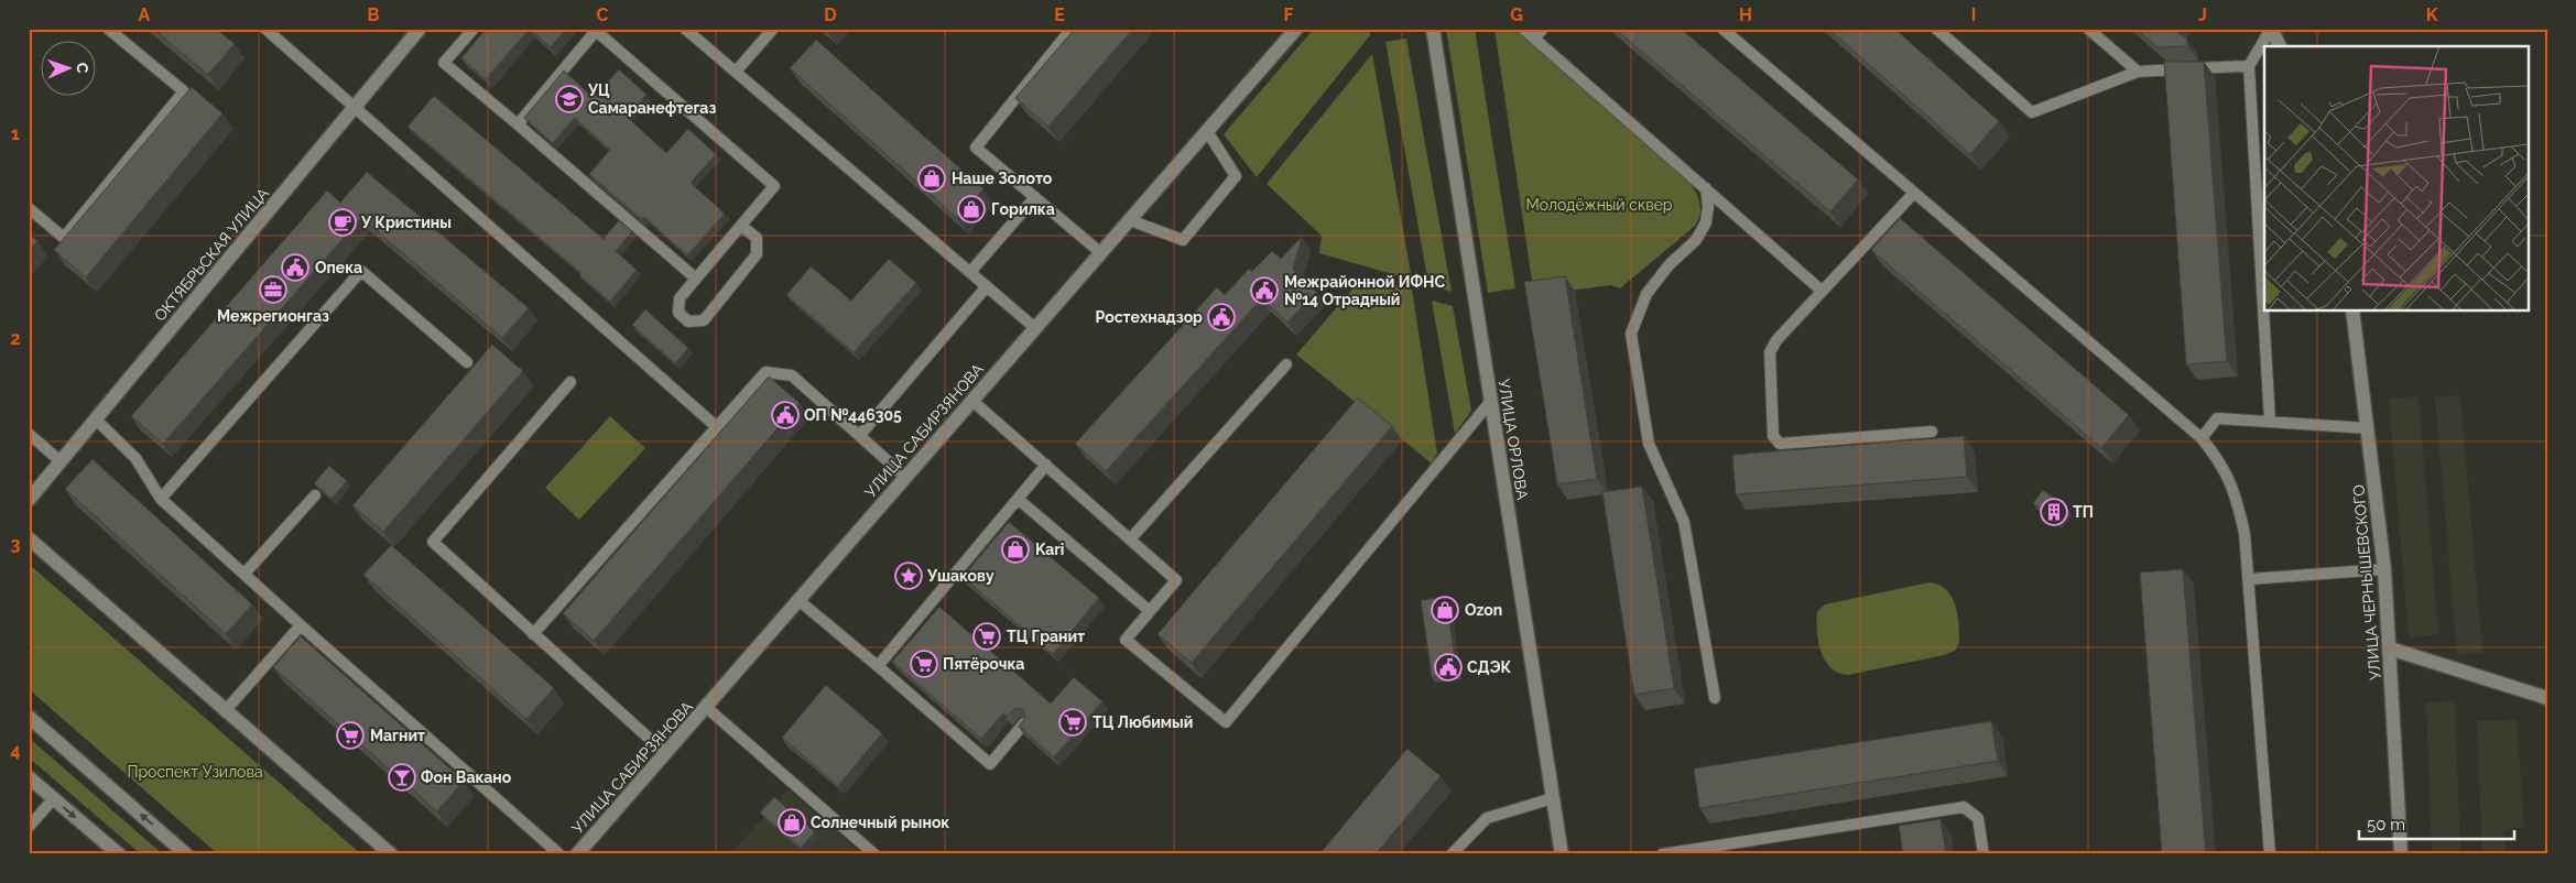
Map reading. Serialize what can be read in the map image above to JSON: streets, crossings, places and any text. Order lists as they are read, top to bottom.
{
  "streets": {
    "street": [
      "ОКТЯБРЬСКАЯ УЛИЦА",
      "УЛИЦА САБИРЗЯНОВА",
      "УЛИЦА ОРЛОВА",
      "УЛИЦА ЧЕРНЫШЕВСКОГО"
    ]
  },
  "parks": ["Молодёжный сквер", "Проспект Узилова"],
  "places": {
    "school or university": ["УЦ Самаранефтегаз"],
    "shop": [
      "Наше Золото",
      "Горилка",
      "Kari",
      "Ozon",
      "Солнечный рынок"
    ],
    "cafe": ["У Кристины"],
    "public building": [
      "Опека",
      "Межрайонной ИФНС №14 Отрадный",
      "Ростехнадзор",
      "ОП №446305",
      "СДЭК"
    ],
    "office": ["Межрегионгаз"],
    "building": ["ТП"],
    "place": ["Ушакову"],
    "supermarket": [
      "ТЦ Гранит",
      "Пятёрочка",
      "ТЦ Любимый",
      "Магнит"
    ],
    "bar": ["Фон Вакано"]
  },
  "scale_bar": "50 m",
  "north": "right",
  "grid": {
    "columns": [
      "A",
      "B",
      "C",
      "D",
      "E",
      "F",
      "G",
      "H",
      "I",
      "J",
      "K"
    ],
    "rows": [
      "1",
      "2",
      "3",
      "4"
    ]
  }
}
